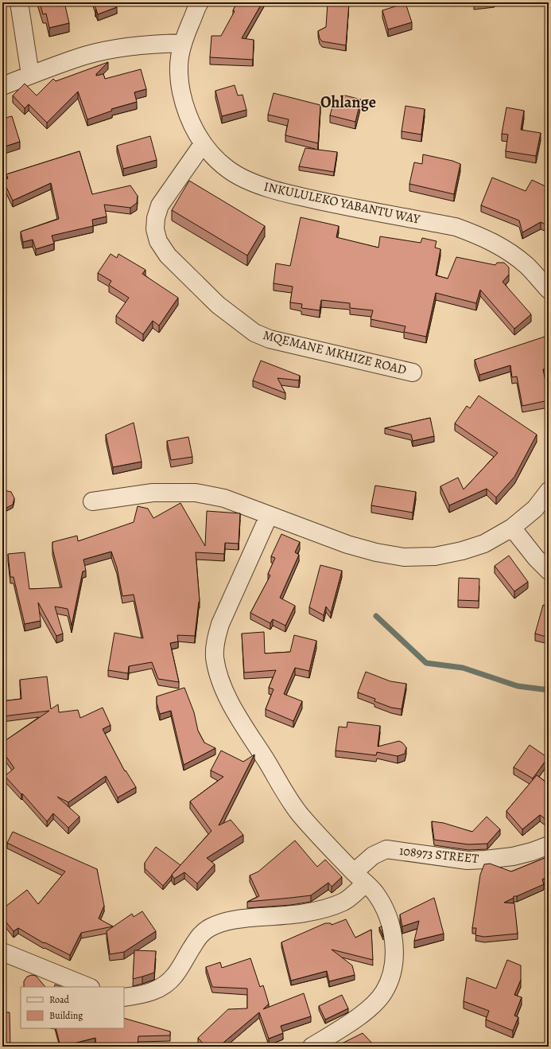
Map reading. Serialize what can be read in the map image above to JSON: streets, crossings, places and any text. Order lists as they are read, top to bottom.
{
  "streets": {
    "street": ["INKULULEKO YABANTU WAY", "MQEMANE MKHIZE ROAD", "108973 STREET"]
  },
  "crossings": [
    ["INKULULEKO YABANTU WAY", "MQEMANE MKHIZE ROAD"]
  ],
  "districts": ["Ohlange"],
  "legend": ["Road", "Building"]
}
